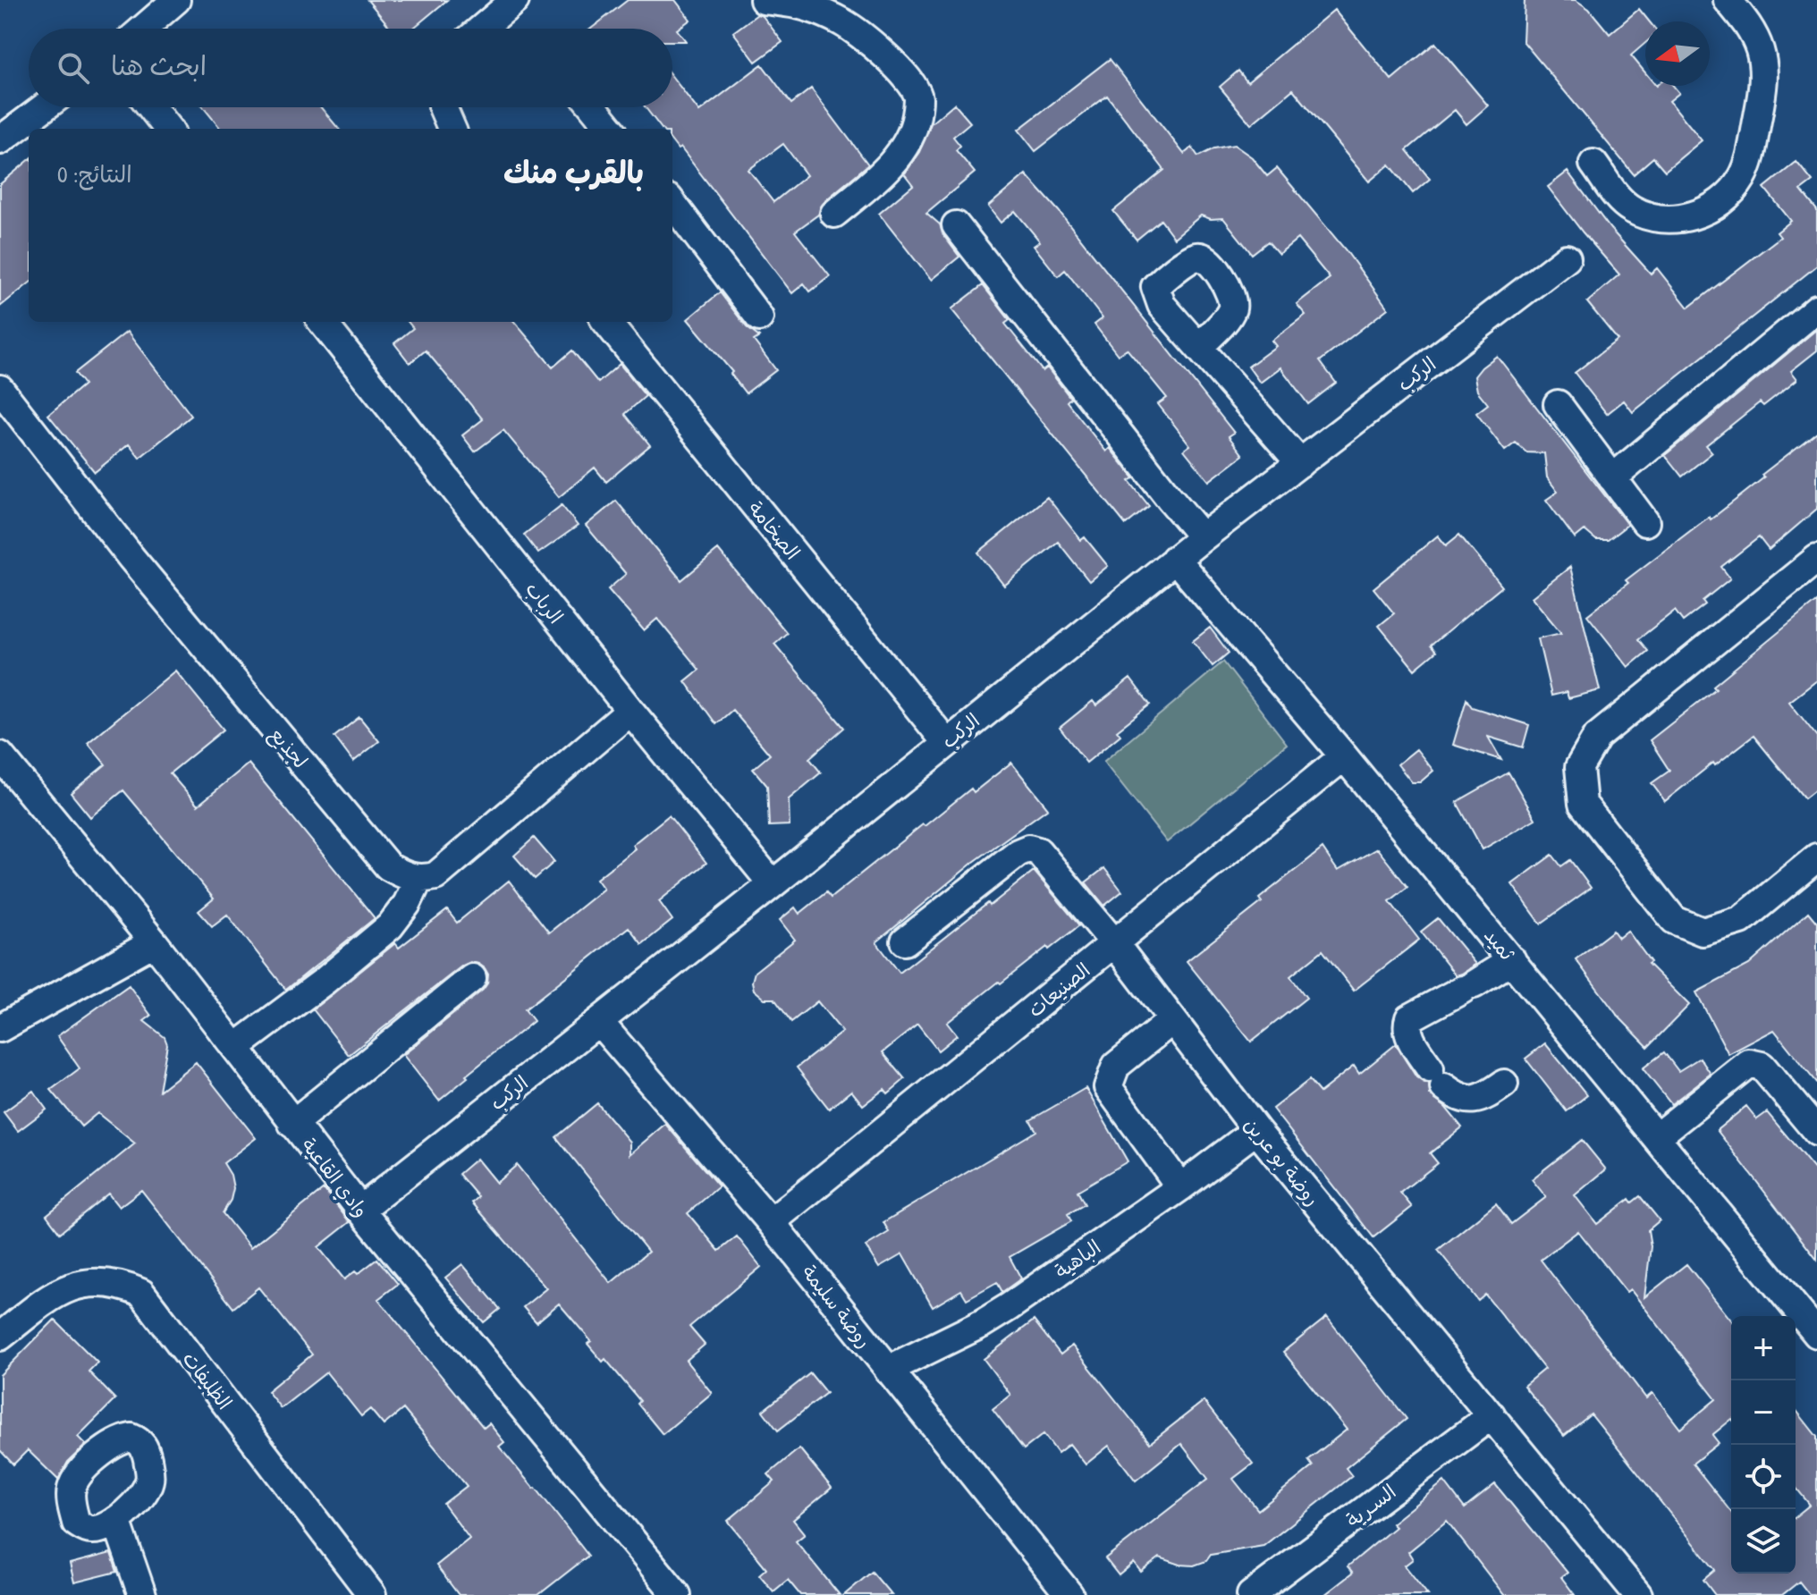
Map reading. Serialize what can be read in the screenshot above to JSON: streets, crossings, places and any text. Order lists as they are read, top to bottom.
{
  "streets": {
    "street": [
      "الركب",
      "الصخامة",
      "الرباب",
      "لجذيع",
      "ثميد",
      "الصنيعات",
      "روضة بو عرين",
      "وادي القاعية",
      "الباهية",
      "روضة سليمة",
      "الظليفات",
      "السـرية"
    ]
  },
  "crossings": [
    ["الركب", "الصخامة"],
    ["الركب", "الرباب"],
    ["الركب", "ثميد"],
    ["الركب", "وادي القاعية"],
    ["الركب", "روضة سليمة"],
    ["ثميد", "الصنيعات"],
    ["الصنيعات", "روضة بو عرين"],
    ["الصنيعات", "روضة سليمة"],
    ["روضة بو عرين", "الباهية"],
    ["روضة بو عرين", "السـرية"],
    ["الباهية", "روضة سليمة"]
  ],
  "north": "left",
  "page": {
    "search": "ابحث هنا",
    "heading": ["بالقرب منك", "النتائج: 0"],
    "map_buttons": ["+", "−"]
  }
}
